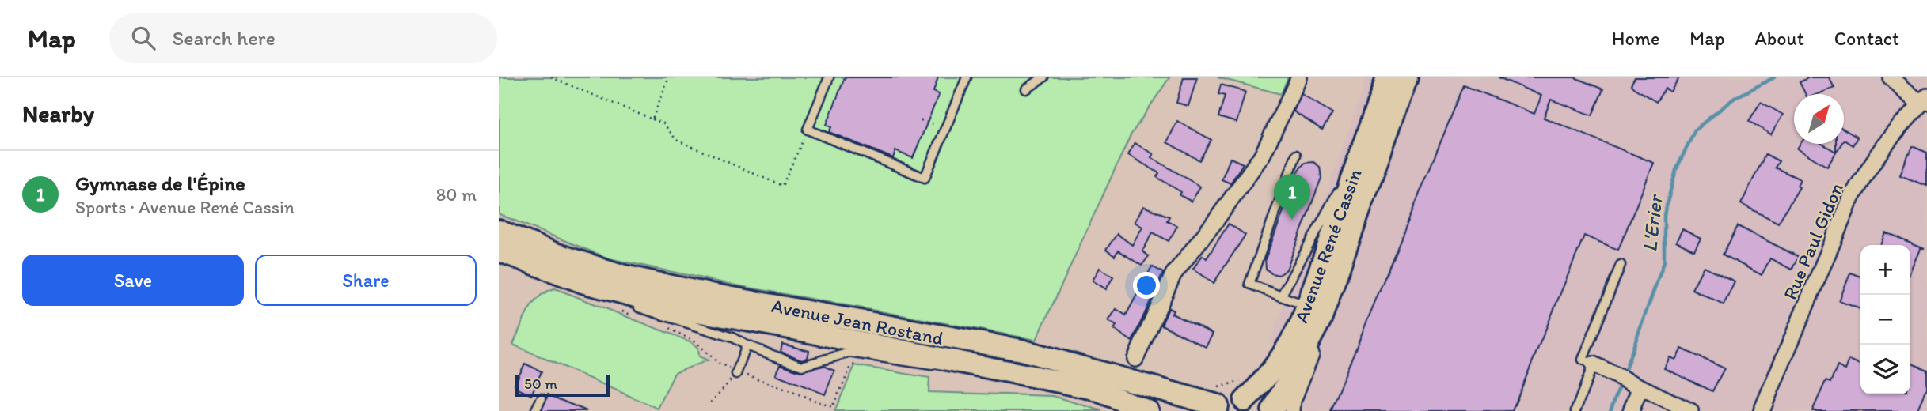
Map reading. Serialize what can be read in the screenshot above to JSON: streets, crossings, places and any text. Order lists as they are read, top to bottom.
{
  "streets": {
    "main road": ["Avenue René Cassin", "Avenue Jean Rostand"],
    "street": ["Rue Paul Gidon"]
  },
  "crossings": [
    ["Avenue René Cassin", "Avenue Jean Rostand"]
  ],
  "water": ["L'Erier"],
  "scale_bar": "50 m",
  "north": "top right",
  "page": {
    "header": "Map",
    "search": "Search here",
    "nav": [
      "Home",
      "Map",
      "About",
      "Contact"
    ],
    "heading": "Nearby",
    "list": [
      {
        "mark": "1",
        "name": "Gymnase de l'Épine",
        "note": "Sports · Avenue René Cassin",
        "value": "80 m"
      }
    ],
    "pins": "1",
    "buttons": ["Save", "Share"],
    "map_buttons": ["+", "−"],
    "scale": "50 m"
  }
}
